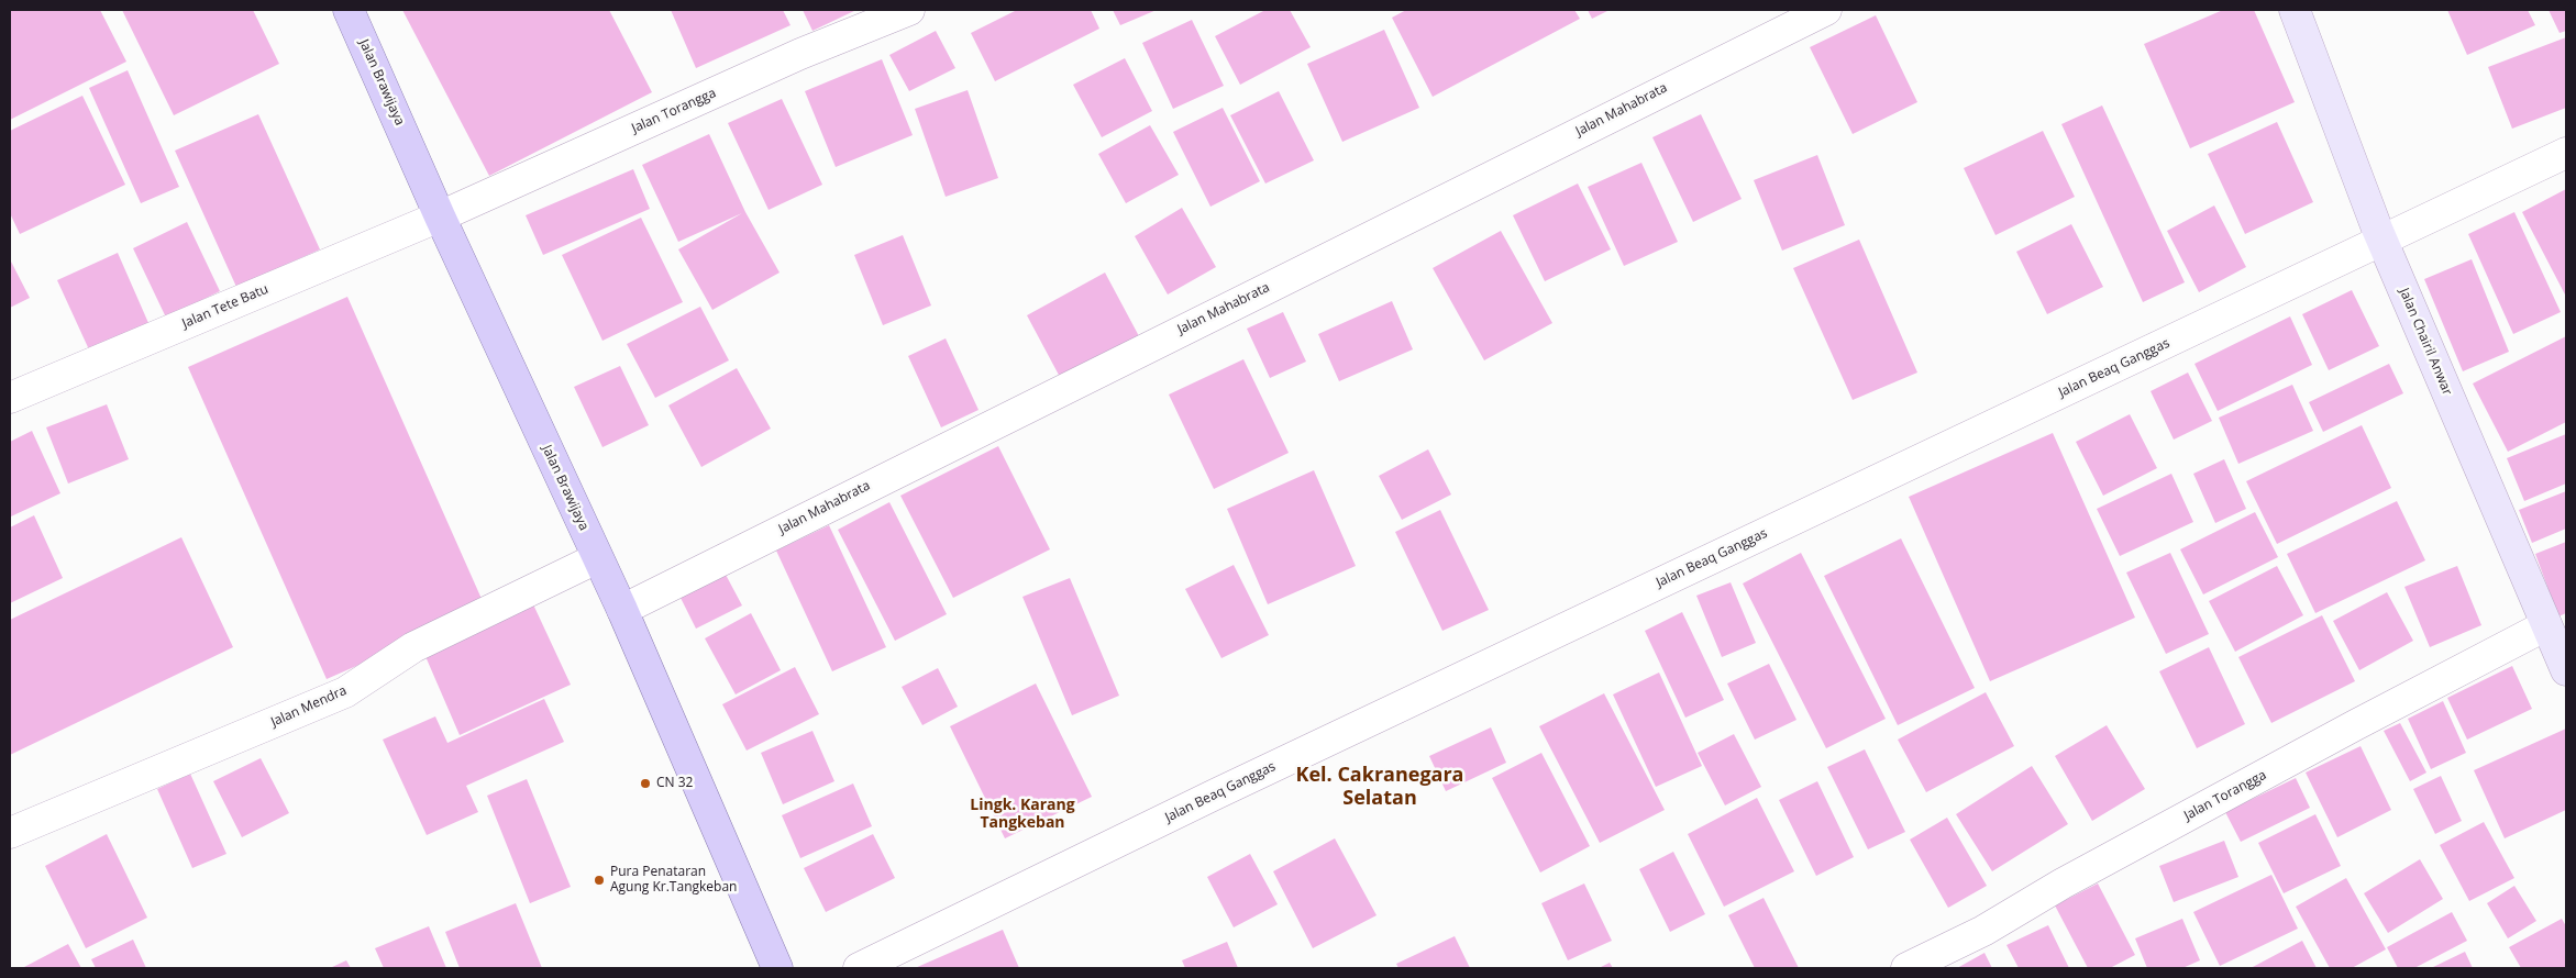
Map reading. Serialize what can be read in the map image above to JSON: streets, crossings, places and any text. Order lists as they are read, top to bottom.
{
  "streets": {
    "main road": ["Jalan Brawijaya"],
    "street": [
      "Jalan Mahabrata",
      "Jalan Torangga",
      "Jalan Tete Batu",
      "Jalan Chairil Anwar",
      "Jalan Beaq Ganggas",
      "Jalan Mendra"
    ]
  },
  "crossings": [
    ["Jalan Brawijaya", "Jalan Mahabrata"],
    ["Jalan Brawijaya", "Jalan Torangga"],
    ["Jalan Brawijaya", "Jalan Tete Batu"],
    ["Jalan Brawijaya", "Jalan Mendra"],
    ["Jalan Torangga", "Jalan Tete Batu"],
    ["Jalan Torangga", "Jalan Chairil Anwar"],
    ["Jalan Chairil Anwar", "Jalan Beaq Ganggas"]
  ],
  "districts": ["Kel. Cakranegara Selatan", "Lingk. Karang Tangkeban"],
  "places": ["CN 32", "Pura Penataran Agung Kr.Tangkeban"]
}
